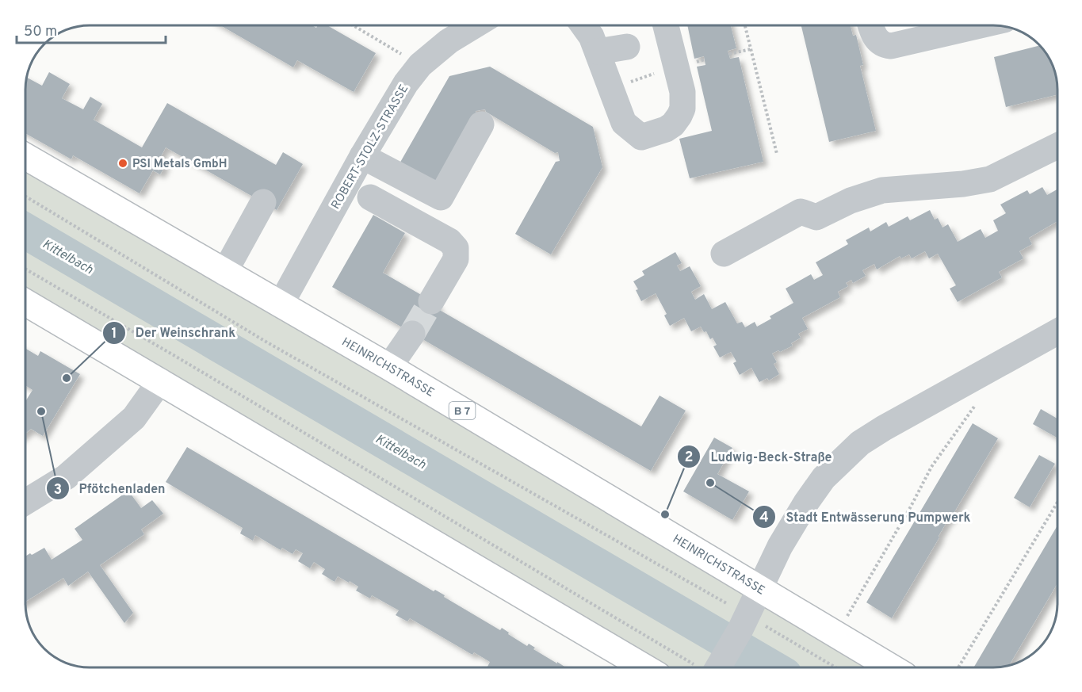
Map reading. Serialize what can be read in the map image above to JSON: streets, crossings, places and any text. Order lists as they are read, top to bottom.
{
  "streets": {
    "main road": ["HEINRICHSTRASSE", "B 7"],
    "street": ["ROBERT-STOLZ-STRASSE"]
  },
  "crossings": [
    ["ROBERT-STOLZ-STRASSE", "HEINRICHSTRASSE"]
  ],
  "water": ["Kittelbach"],
  "places": [
    "PSI Metals GmbH",
    "Der Weinschrank",
    "Pfötchenladen",
    "Stadt Entwässerung Pumpwerk",
    "Ludwig-Beck-Straße"
  ],
  "scale_bar": "50 m"
}
